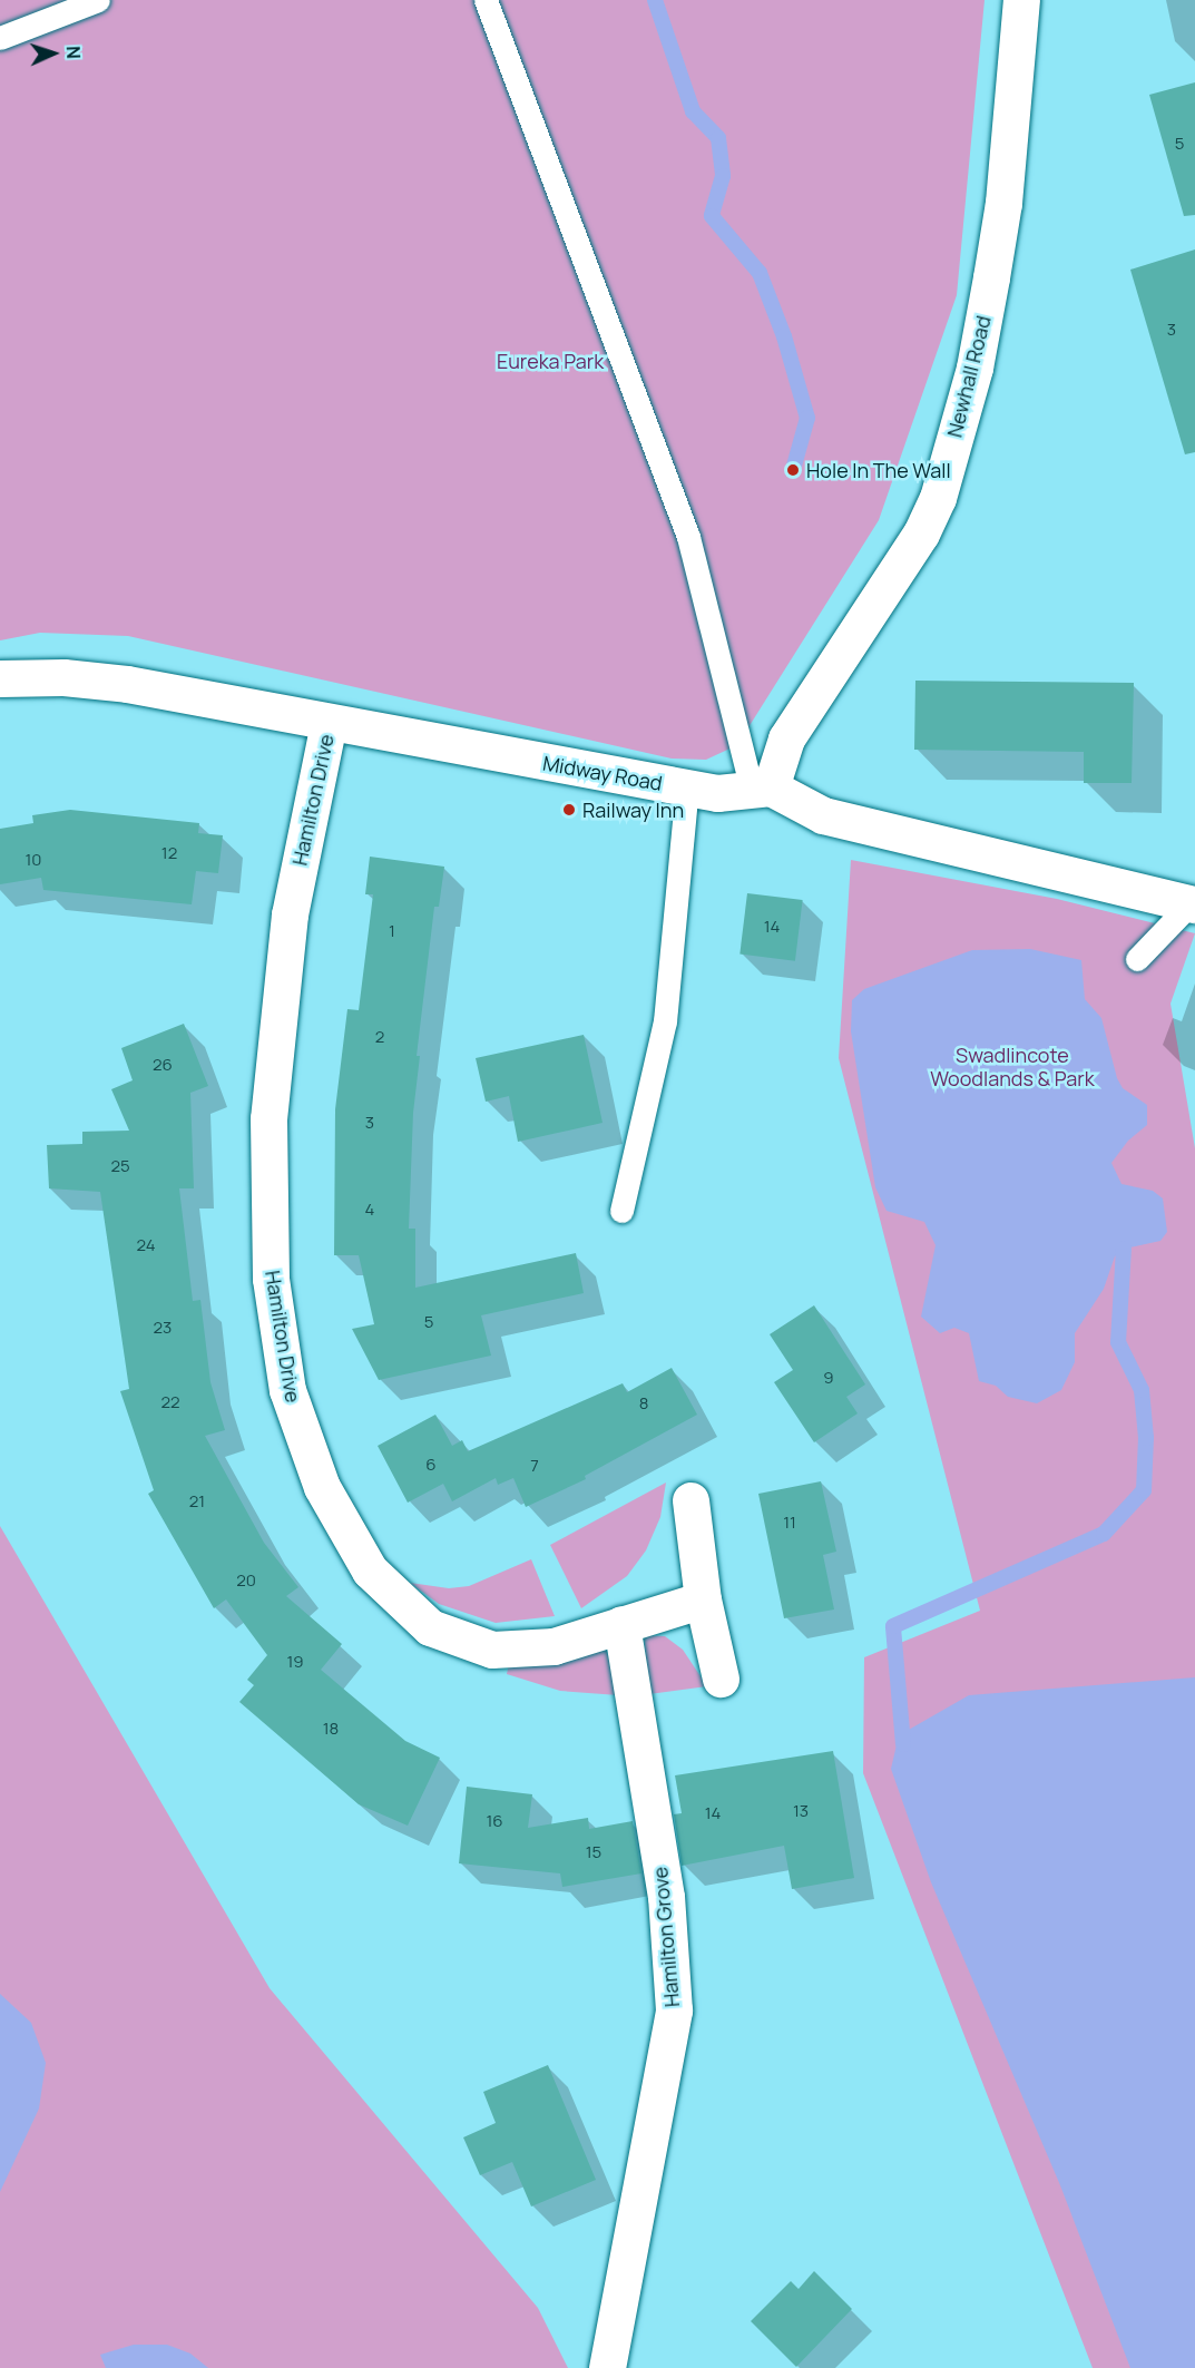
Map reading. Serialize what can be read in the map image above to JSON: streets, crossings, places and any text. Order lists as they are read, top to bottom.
{
  "streets": {
    "street": [
      "Newhall Road",
      "Midway Road",
      "Hamilton Drive",
      "Hamilton Grove"
    ]
  },
  "crossings": [
    ["Newhall Road", "Midway Road"],
    ["Midway Road", "Hamilton Drive"],
    ["Hamilton Drive", "Hamilton Grove"]
  ],
  "parks": ["Eureka Park", "Swadlincote Woodlands & Park"],
  "places": ["Hole In The Wall", "Railway Inn"],
  "house_numbers": [
    "5",
    "3",
    "12",
    "10",
    "14",
    "1",
    "2",
    "26",
    "3",
    "25",
    "4",
    "24",
    "5",
    "23",
    "9",
    "22",
    "8",
    "6",
    "7",
    "21",
    "11",
    "20",
    "19",
    "18",
    "13",
    "14",
    "16",
    "15"
  ],
  "north": "right"
}
